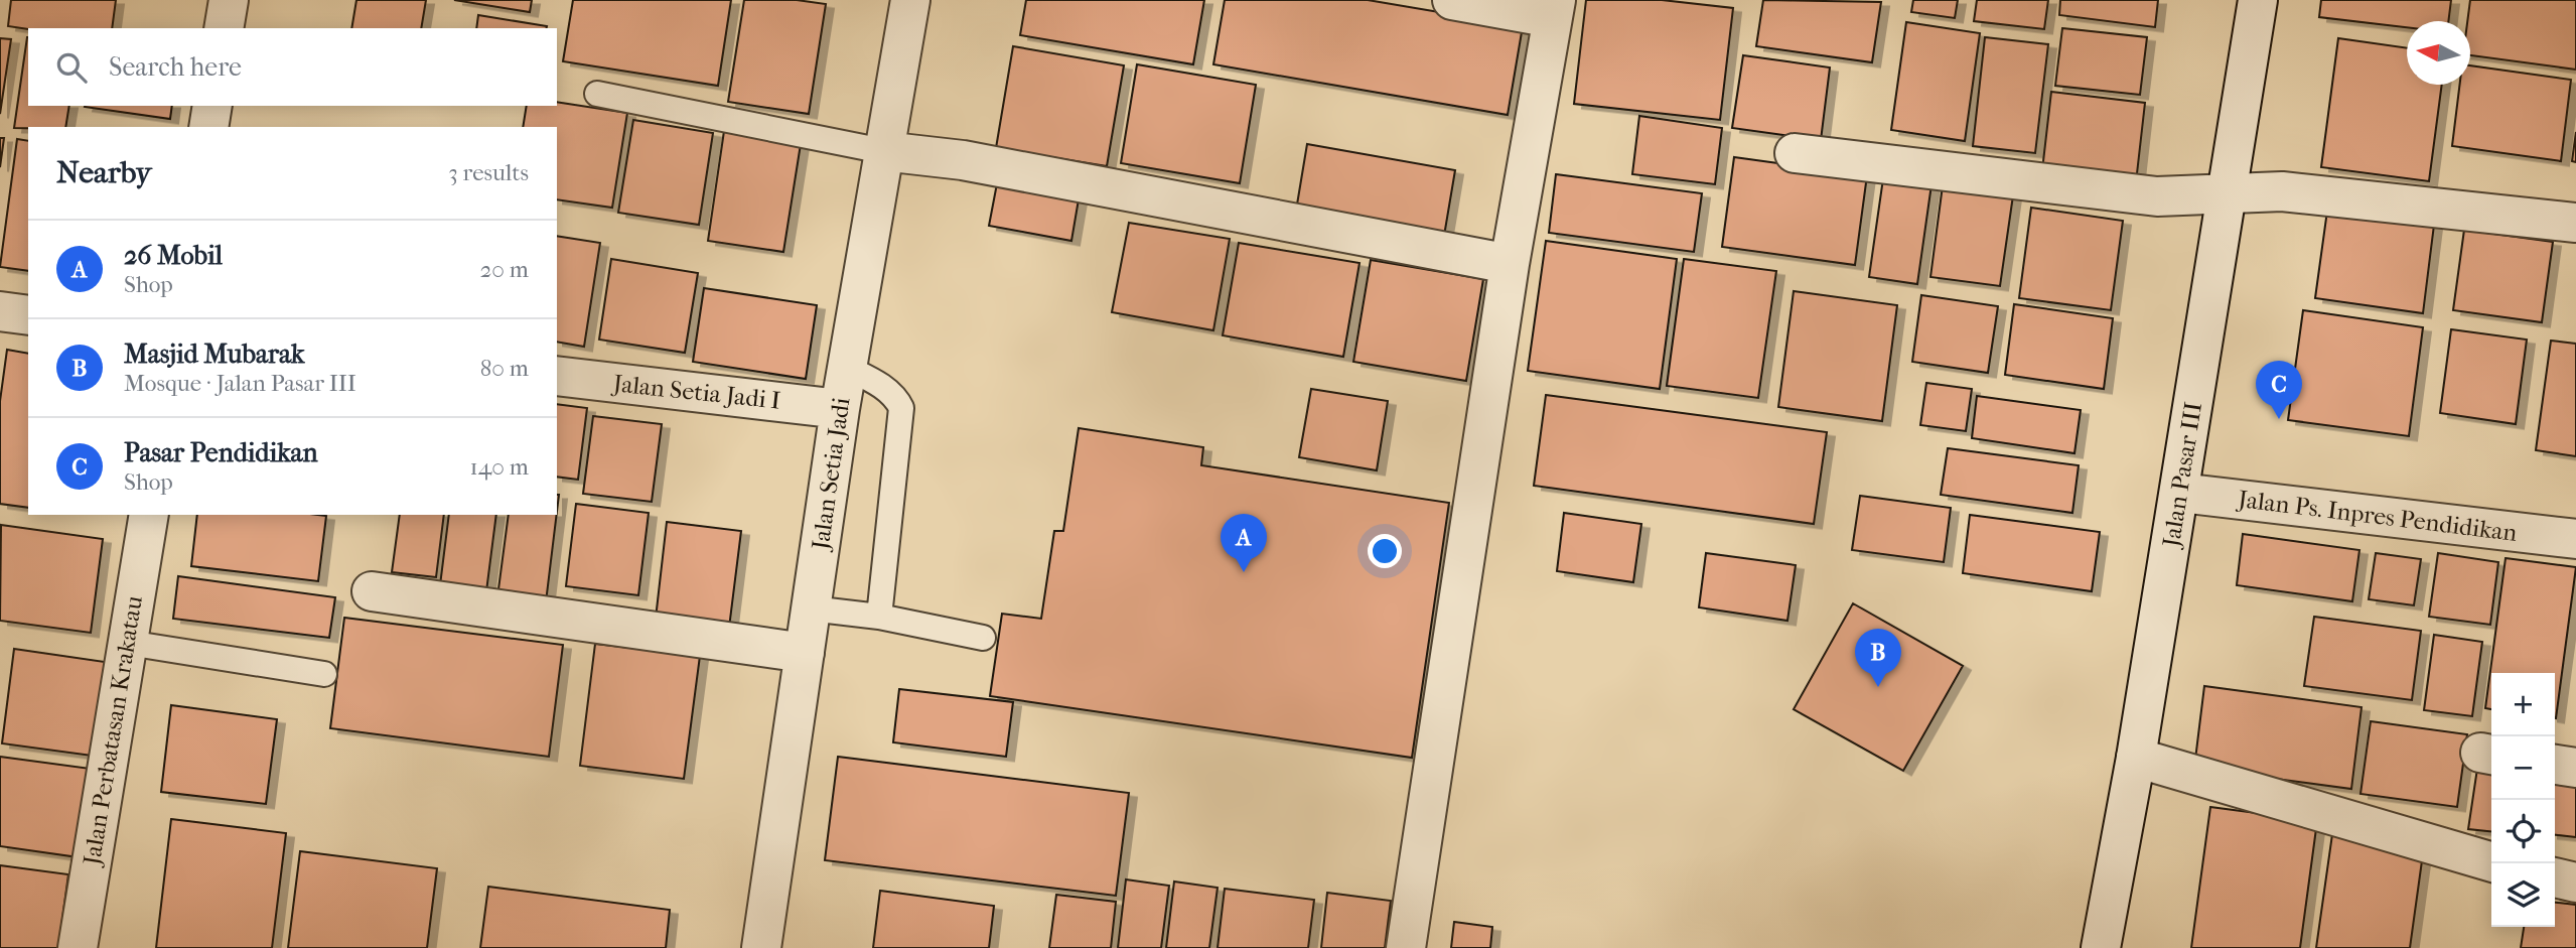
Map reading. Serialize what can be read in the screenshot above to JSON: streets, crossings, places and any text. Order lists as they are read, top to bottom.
{
  "streets": {
    "street": [
      "Jalan Setia Jadi I",
      "Jalan Setia Jadi",
      "Jalan Pasar III",
      "Jalan Ps. Inpres Pendidikan",
      "Jalan Perbatasan Krakatau"
    ]
  },
  "crossings": [
    ["Jalan Setia Jadi I", "Jalan Setia Jadi"],
    ["Jalan Pasar III", "Jalan Ps. Inpres Pendidikan"]
  ],
  "north": "left",
  "page": {
    "search": "Search here",
    "heading": ["Nearby", "3 results"],
    "list": [
      {
        "mark": "A",
        "name": "26 Mobil",
        "note": "Shop",
        "value": "20 m"
      },
      {
        "mark": "B",
        "name": "Masjid Mubarak",
        "note": "Mosque · Jalan Pasar III",
        "value": "80 m"
      },
      {
        "mark": "C",
        "name": "Pasar Pendidikan",
        "note": "Shop",
        "value": "140 m"
      }
    ],
    "pins": ["C", "A", "B"],
    "map_buttons": ["+", "−"]
  }
}
